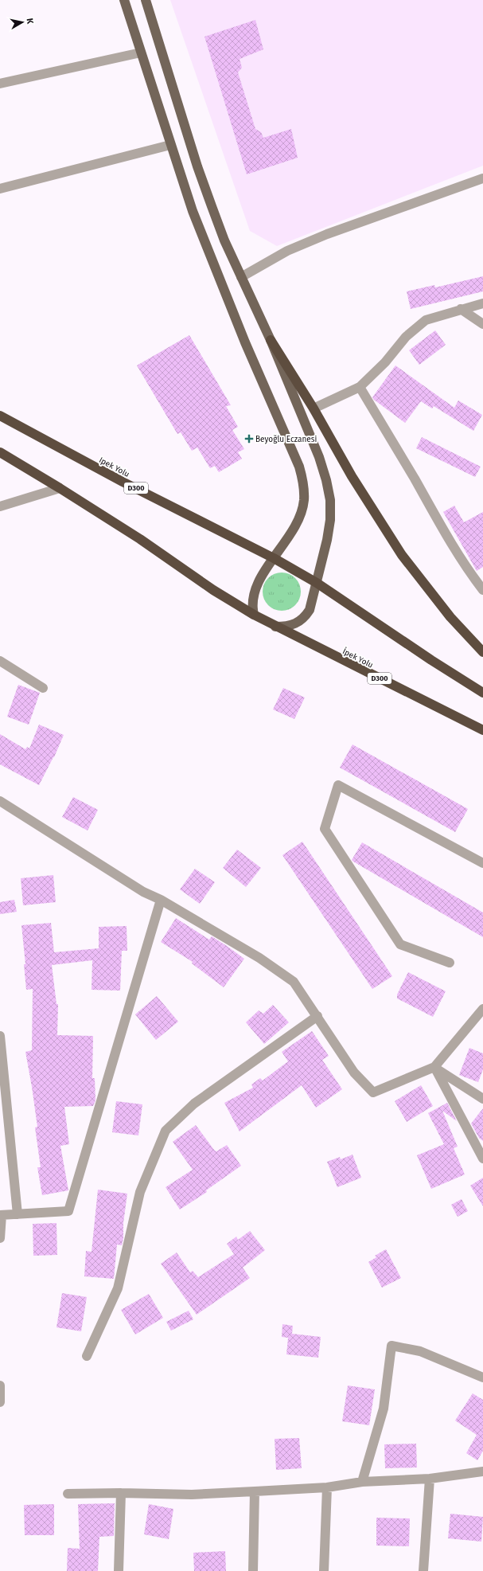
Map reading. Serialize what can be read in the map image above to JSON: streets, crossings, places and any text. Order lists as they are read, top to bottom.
{
  "streets": {
    "highway": ["Ipek Yolu", "D300", "İpek Yolu"]
  },
  "crossings": [
    ["Ipek Yolu", "İpek Yolu"]
  ],
  "places": {
    "health": ["Beyoğlu Eczanesi"]
  },
  "north": "right"
}
